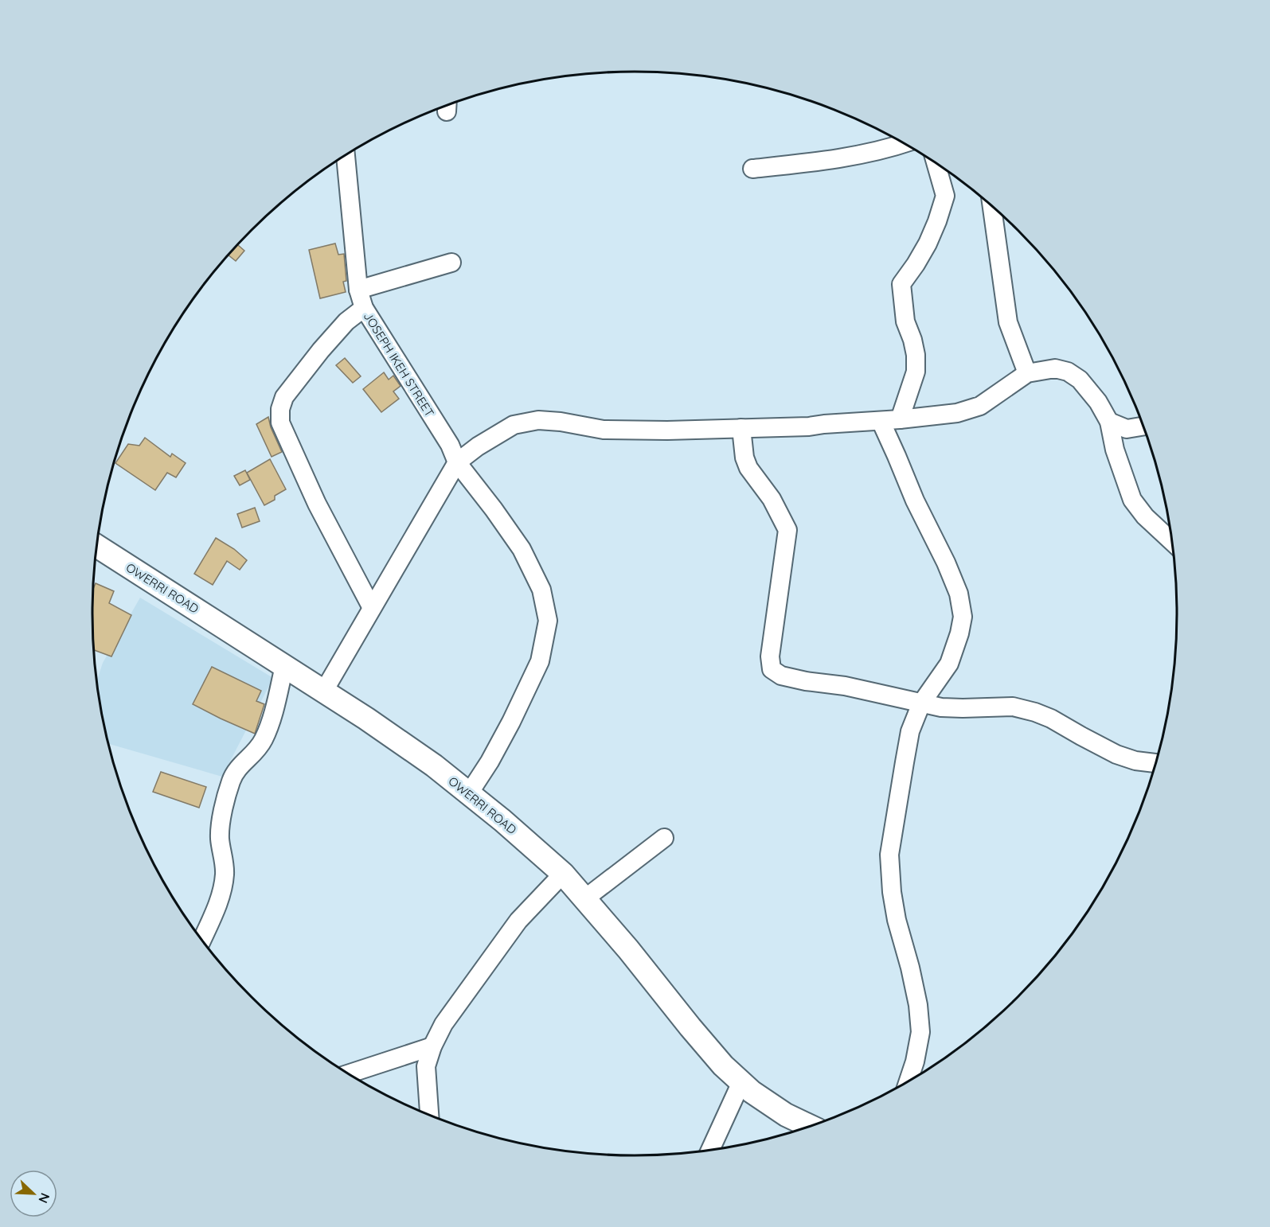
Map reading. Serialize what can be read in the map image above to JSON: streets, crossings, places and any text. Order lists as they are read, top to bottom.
{
  "streets": {
    "main road": ["OWERRI ROAD"],
    "street": ["JOSEPH IKEH STREET"]
  },
  "crossings": [
    ["JOSEPH IKEH STREET", "OWERRI ROAD"]
  ],
  "north": "bottom right"
}
